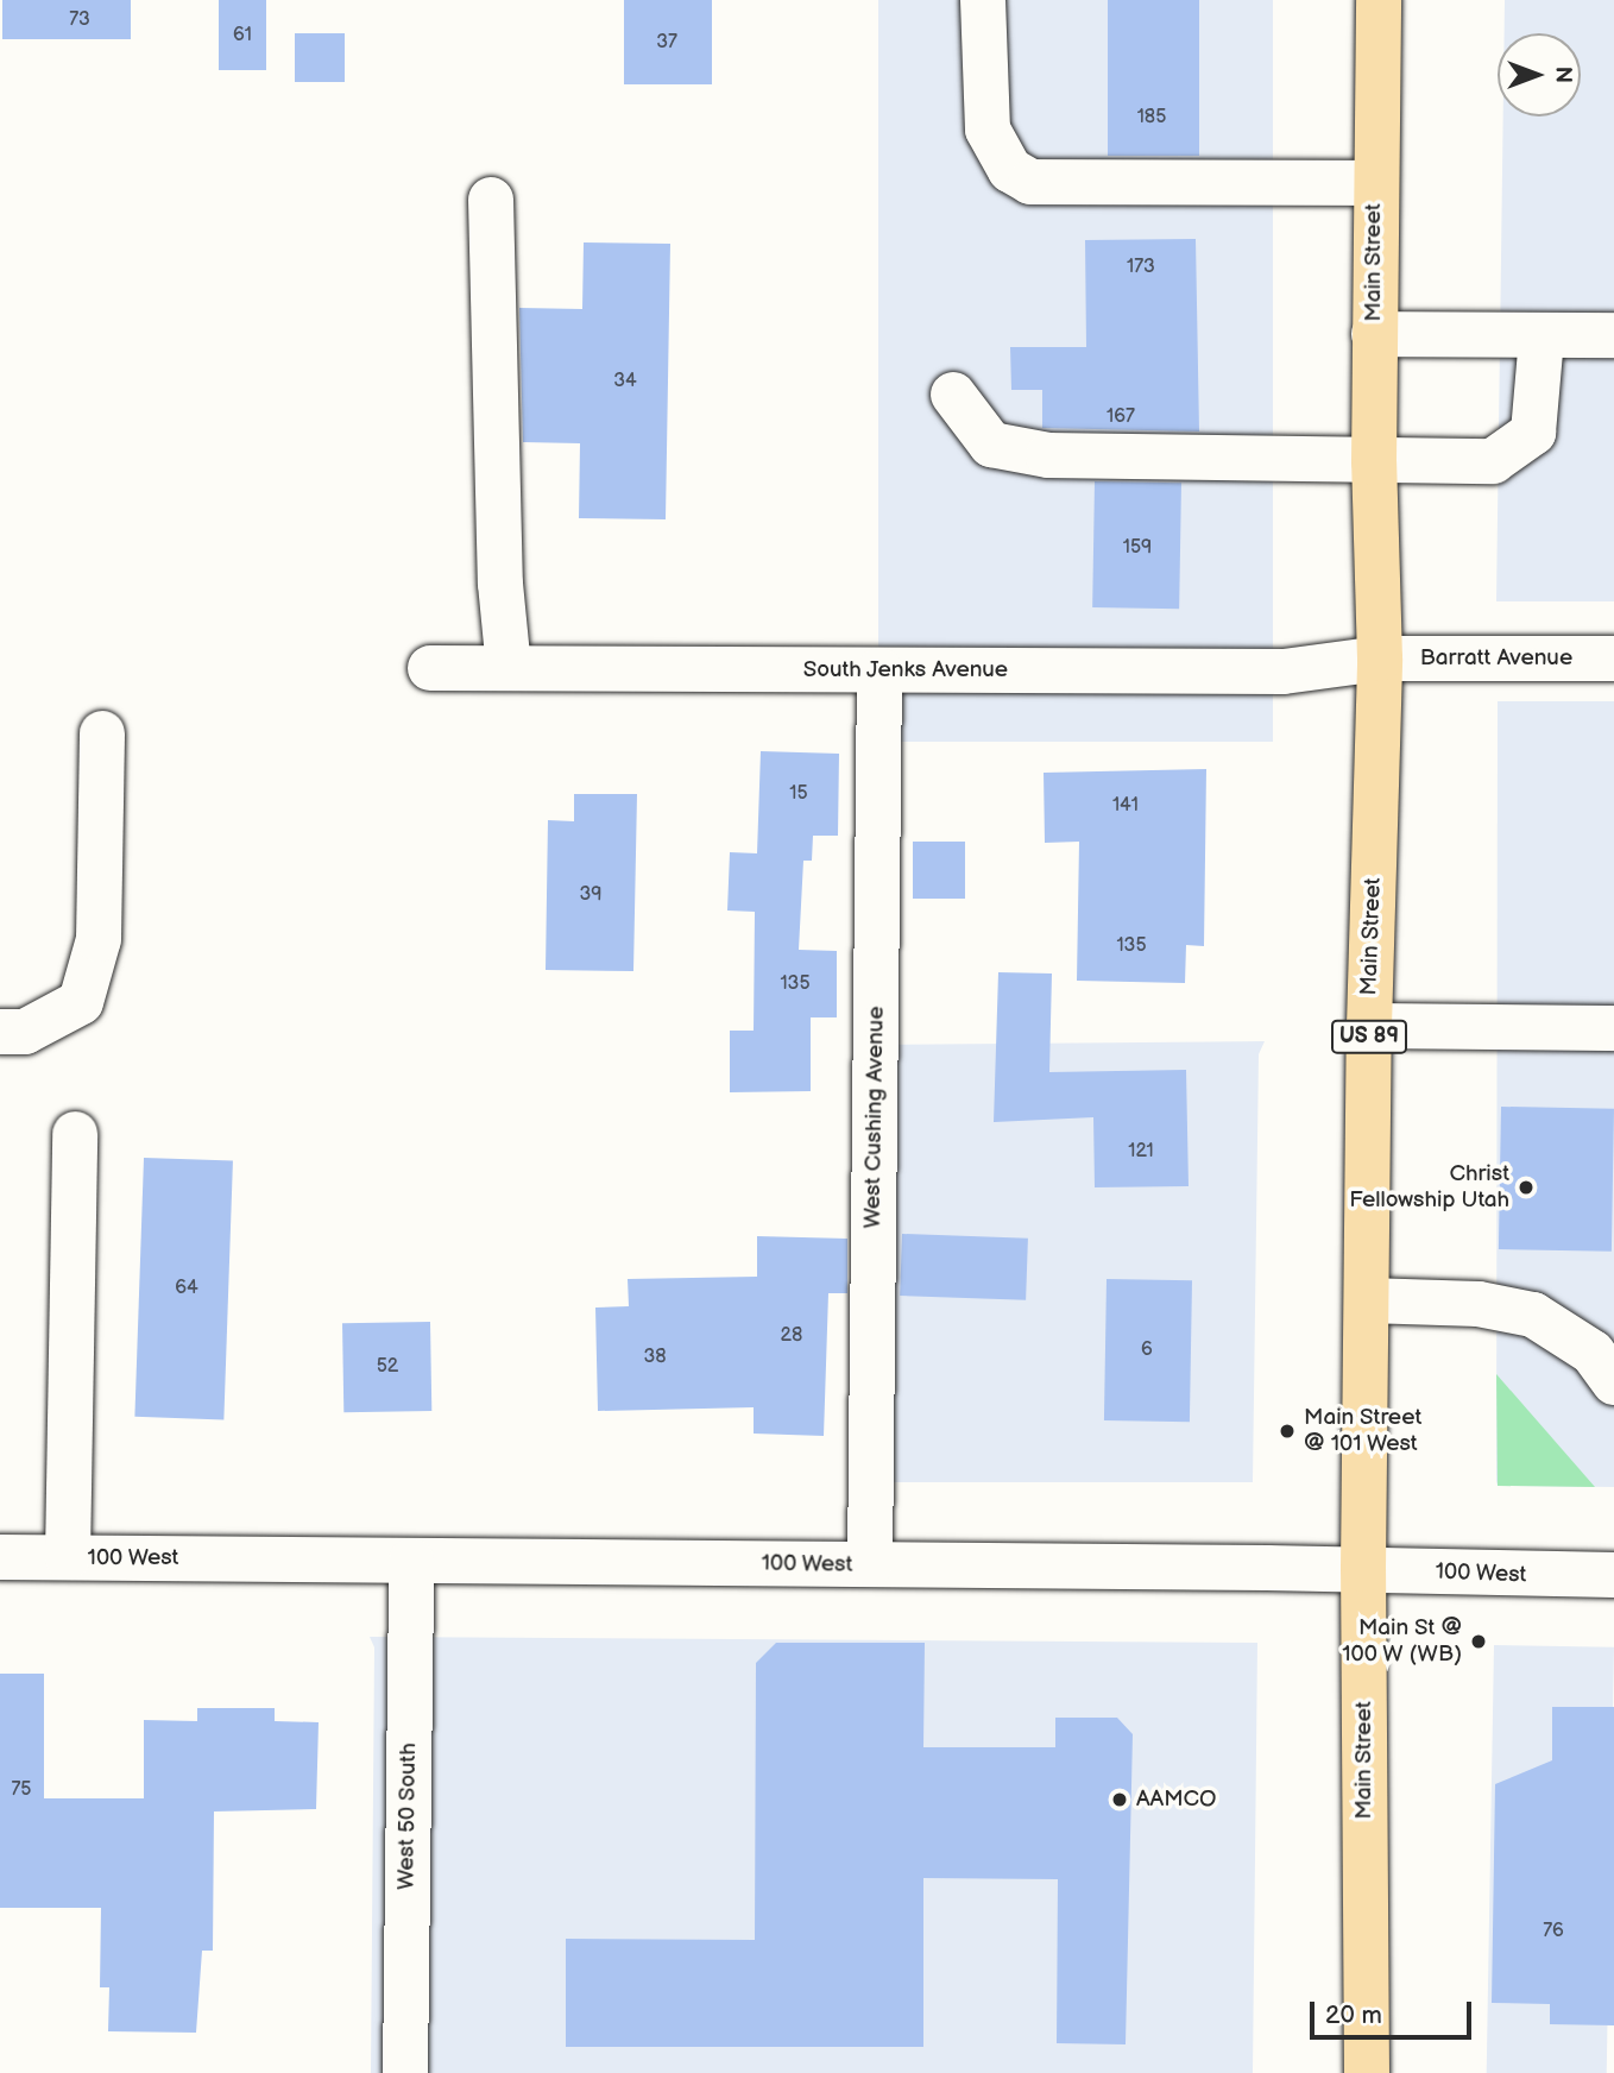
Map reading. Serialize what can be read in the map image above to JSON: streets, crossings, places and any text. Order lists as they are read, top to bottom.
{
  "streets": {
    "main road": ["Main Street", "US 89"],
    "street": [
      "Barratt Avenue",
      "South Jenks Avenue",
      "West Cushing Avenue",
      "100 West",
      "West 50 South"
    ]
  },
  "crossings": [
    ["Main Street", "Barratt Avenue"],
    ["Main Street", "South Jenks Avenue"],
    ["Main Street", "100 West"],
    ["Barratt Avenue", "South Jenks Avenue"],
    ["South Jenks Avenue", "West Cushing Avenue"],
    ["West Cushing Avenue", "100 West"],
    ["100 West", "West 50 South"]
  ],
  "places": [
    "Christ Fellowship Utah",
    "Main Street @ 101 West",
    "Main St @ 100 W (WB)",
    "AAMCO"
  ],
  "house_numbers": [
    "73",
    "61",
    "37",
    "185",
    "173",
    "34",
    "167",
    "159",
    "15",
    "141",
    "39",
    "135",
    "135",
    "121",
    "64",
    "28",
    "6",
    "38",
    "52",
    "75",
    "76"
  ],
  "scale_bar": "20 m",
  "north": "right"
}
